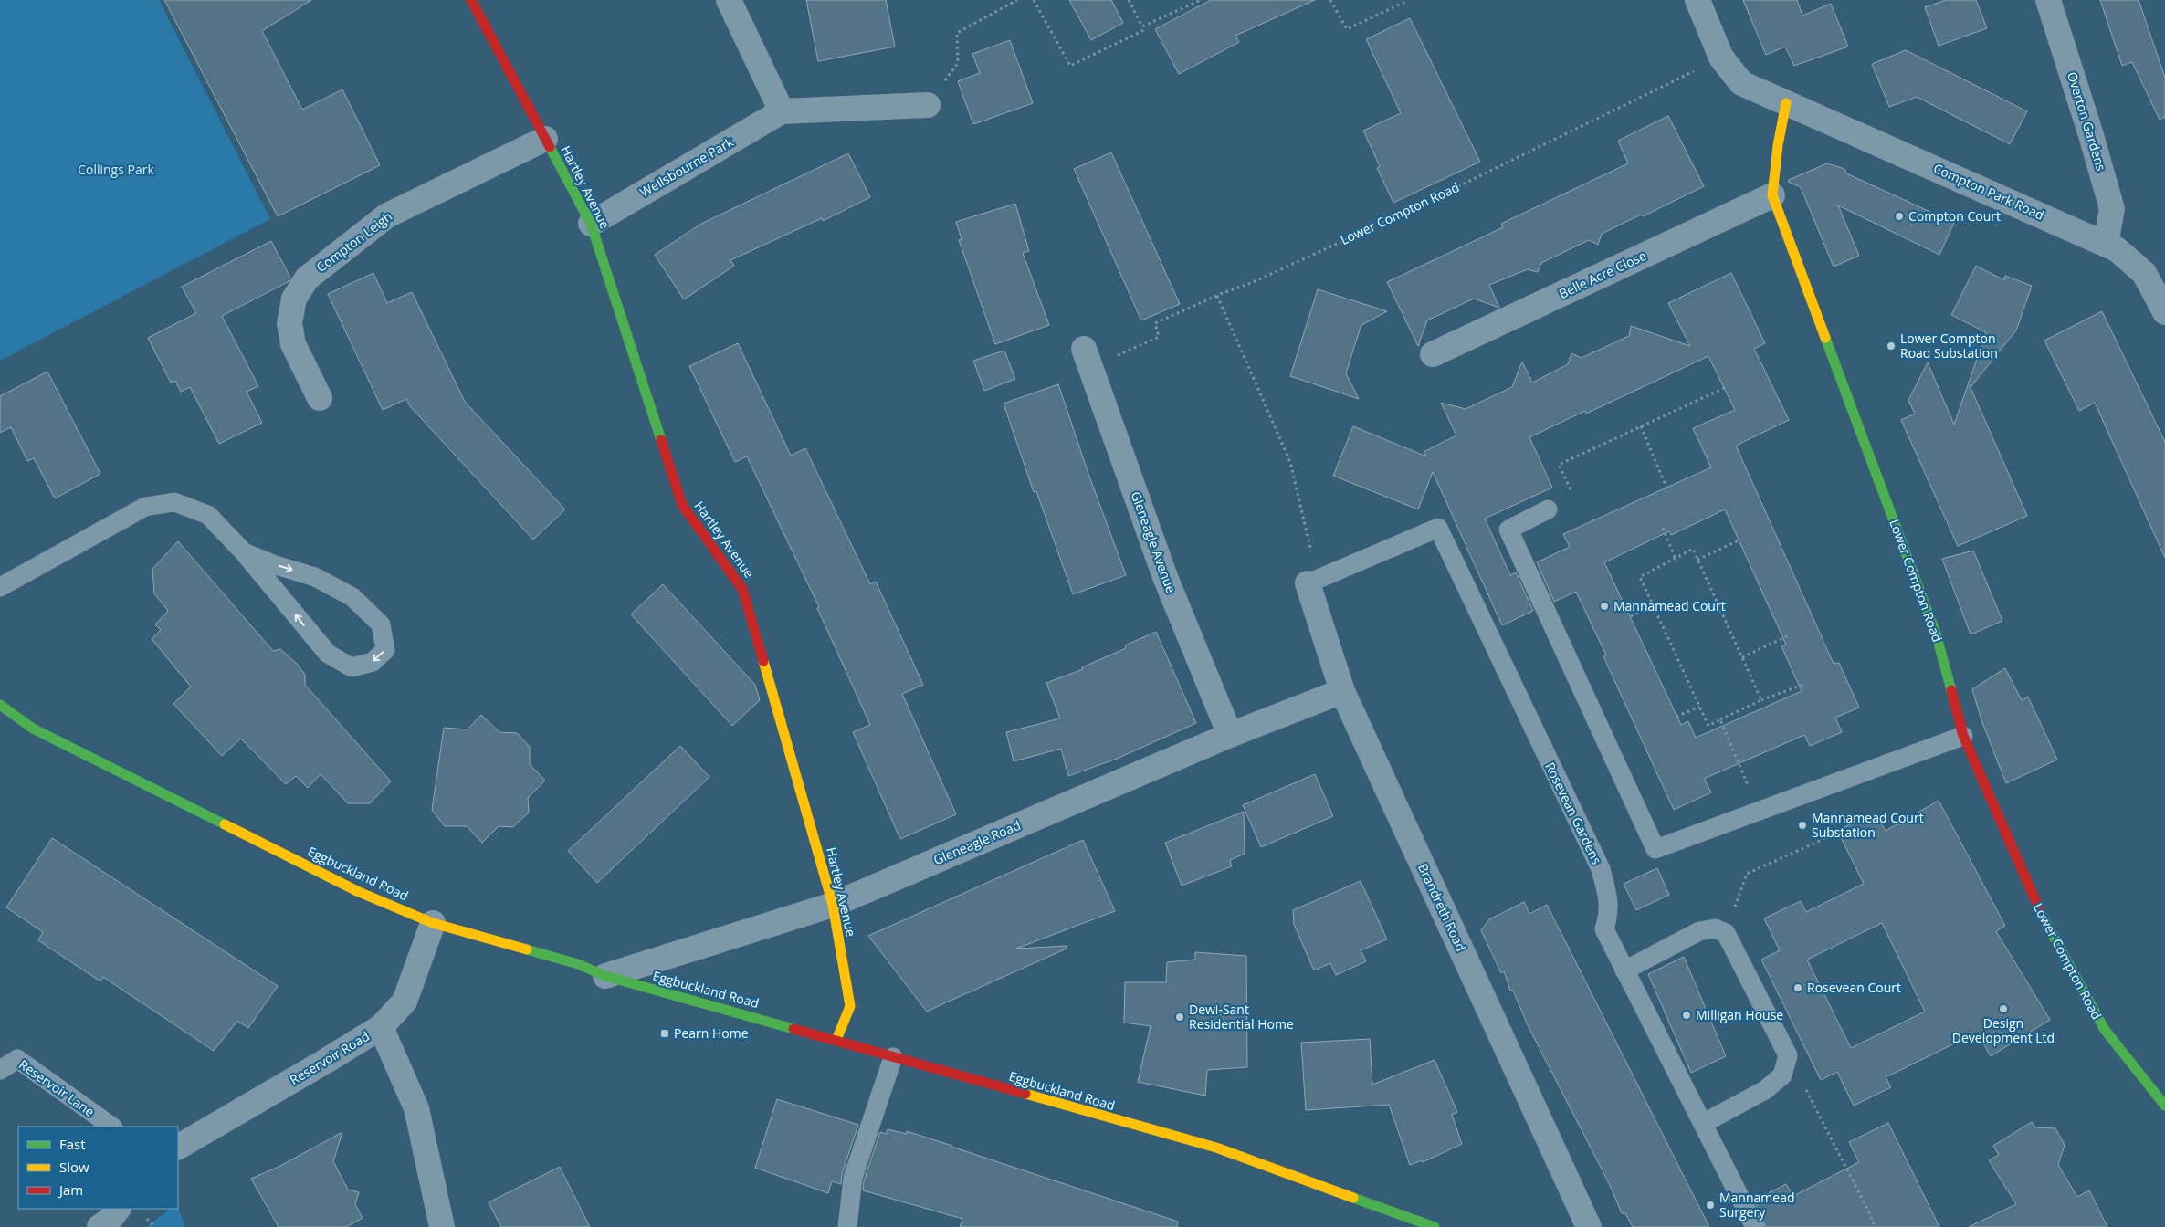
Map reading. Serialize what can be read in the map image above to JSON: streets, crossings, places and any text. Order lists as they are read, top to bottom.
{
  "streets": {
    "street": [
      "Overton Gardens",
      "Wellsbourne Park",
      "Hartley Avenue",
      "Compton Park Road",
      "Lower Compton Road",
      "Compton Leigh",
      "Belle Acre Close",
      "Gleneagle Avenue",
      "Gleneagle Road",
      "Eggbuckland Road",
      "Brandreth Road",
      "Reservoir Road"
    ],
    "lane": ["Rosevean Gardens", "Reservoir Lane"]
  },
  "crossings": [
    ["Overton Gardens", "Compton Park Road"],
    ["Wellsbourne Park", "Hartley Avenue"],
    ["Hartley Avenue", "Compton Leigh"],
    ["Hartley Avenue", "Gleneagle Road"],
    ["Hartley Avenue", "Eggbuckland Road"],
    ["Compton Park Road", "Lower Compton Road"],
    ["Lower Compton Road", "Belle Acre Close"],
    ["Lower Compton Road", "Gleneagle Avenue"],
    ["Gleneagle Avenue", "Gleneagle Road"],
    ["Rosevean Gardens", "Brandreth Road"],
    ["Gleneagle Road", "Eggbuckland Road"],
    ["Gleneagle Road", "Brandreth Road"],
    ["Eggbuckland Road", "Reservoir Road"]
  ],
  "parks": ["Collings Park"],
  "places": {
    "other": [
      "Compton Court",
      "Lower Compton Road Substation",
      "Mannamead Court",
      "Mannamead Court Substation",
      "Rosevean Court",
      "Design Development Ltd",
      "Milligan House",
      "Dewi-Sant Residential Home",
      "Mannamead Surgery"
    ],
    "transit": ["Pearn Home"]
  },
  "legend": ["Fast", "Slow", "Jam"]
}
